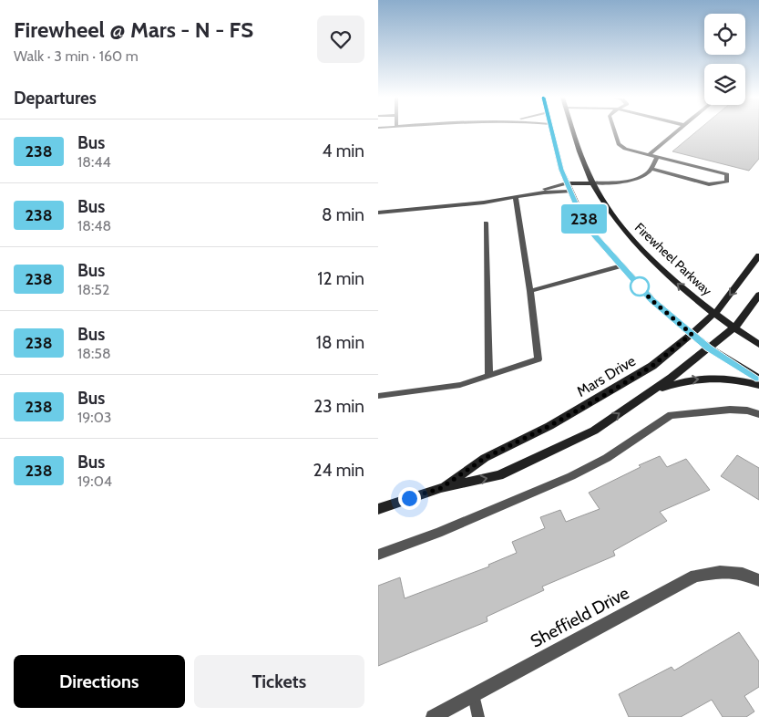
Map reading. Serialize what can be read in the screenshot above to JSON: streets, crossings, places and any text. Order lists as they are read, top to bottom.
{
  "streets": {
    "main road": ["Firewheel Parkway", "Mars Drive"],
    "street": ["Sheffield Drive"]
  },
  "crossings": [
    ["Firewheel Parkway", "Mars Drive"]
  ],
  "lines": ["bus line 238"],
  "page": {
    "heading": [
      ["Firewheel @ Mars - N - FS", "Walk · 3 min · 160 m"],
      "Departures"
    ],
    "on_map": "238",
    "list": [
      {
        "mark": "238",
        "name": "Bus",
        "note": "18:44",
        "value": "4 min"
      },
      {
        "mark": "238",
        "name": "Bus",
        "note": "18:48",
        "value": "8 min"
      },
      {
        "mark": "238",
        "name": "Bus",
        "note": "18:52",
        "value": "12 min"
      },
      {
        "mark": "238",
        "name": "Bus",
        "note": "18:58",
        "value": "18 min"
      },
      {
        "mark": "238",
        "name": "Bus",
        "note": "19:03",
        "value": "23 min"
      },
      {
        "mark": "238",
        "name": "Bus",
        "note": "19:04",
        "value": "24 min"
      }
    ],
    "buttons": ["Directions", "Tickets"]
  }
}
